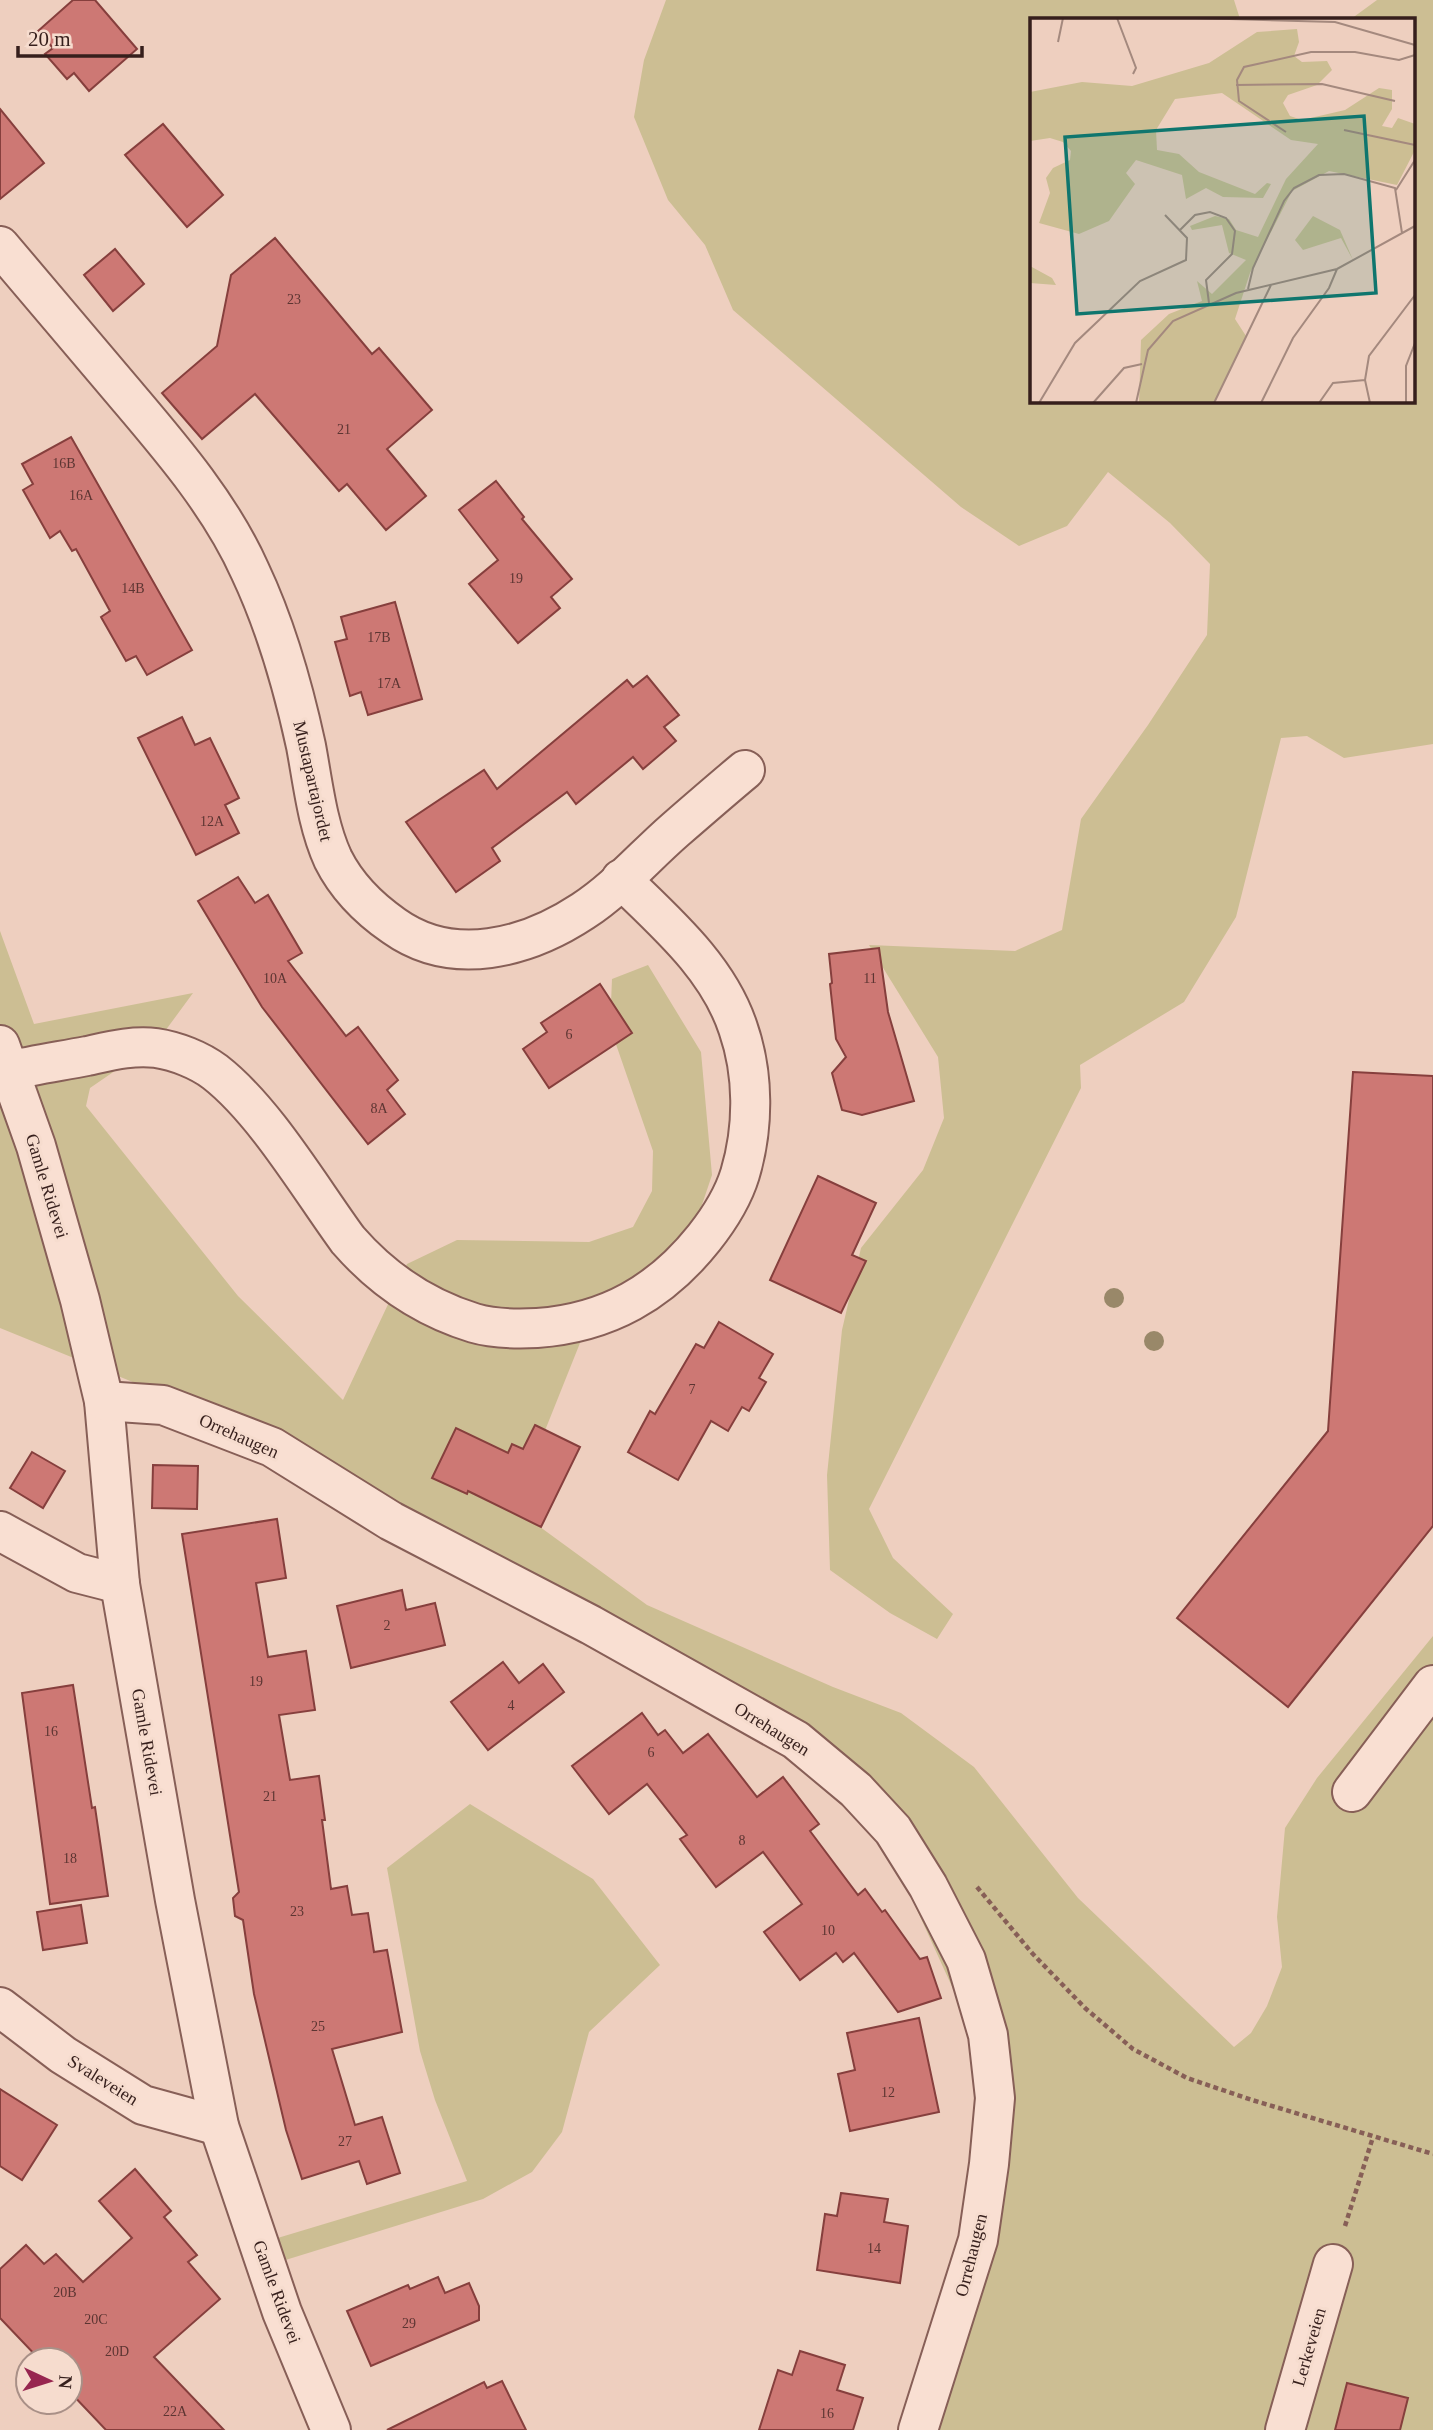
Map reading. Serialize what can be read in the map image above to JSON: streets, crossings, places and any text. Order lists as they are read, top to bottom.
{
  "streets": {
    "street": [
      "Mustapartajordet",
      "Gamle Ridevei",
      "Orrehaugen",
      "Svaleveien",
      "Lerkeveien"
    ]
  },
  "crossings": [
    ["Gamle Ridevei", "Orrehaugen"],
    ["Gamle Ridevei", "Svaleveien"]
  ],
  "house_numbers": [
    "23",
    "21",
    "16B",
    "16A",
    "19",
    "14B",
    "17B",
    "17A",
    "12A",
    "10A",
    "11",
    "6",
    "8A",
    "7",
    "2",
    "19",
    "4",
    "16",
    "6",
    "21",
    "8",
    "18",
    "23",
    "10",
    "25",
    "12",
    "27",
    "14",
    "20B",
    "20C",
    "29",
    "20D",
    "22A",
    "16"
  ],
  "scale_bar": "20 m",
  "north": "right"
}
